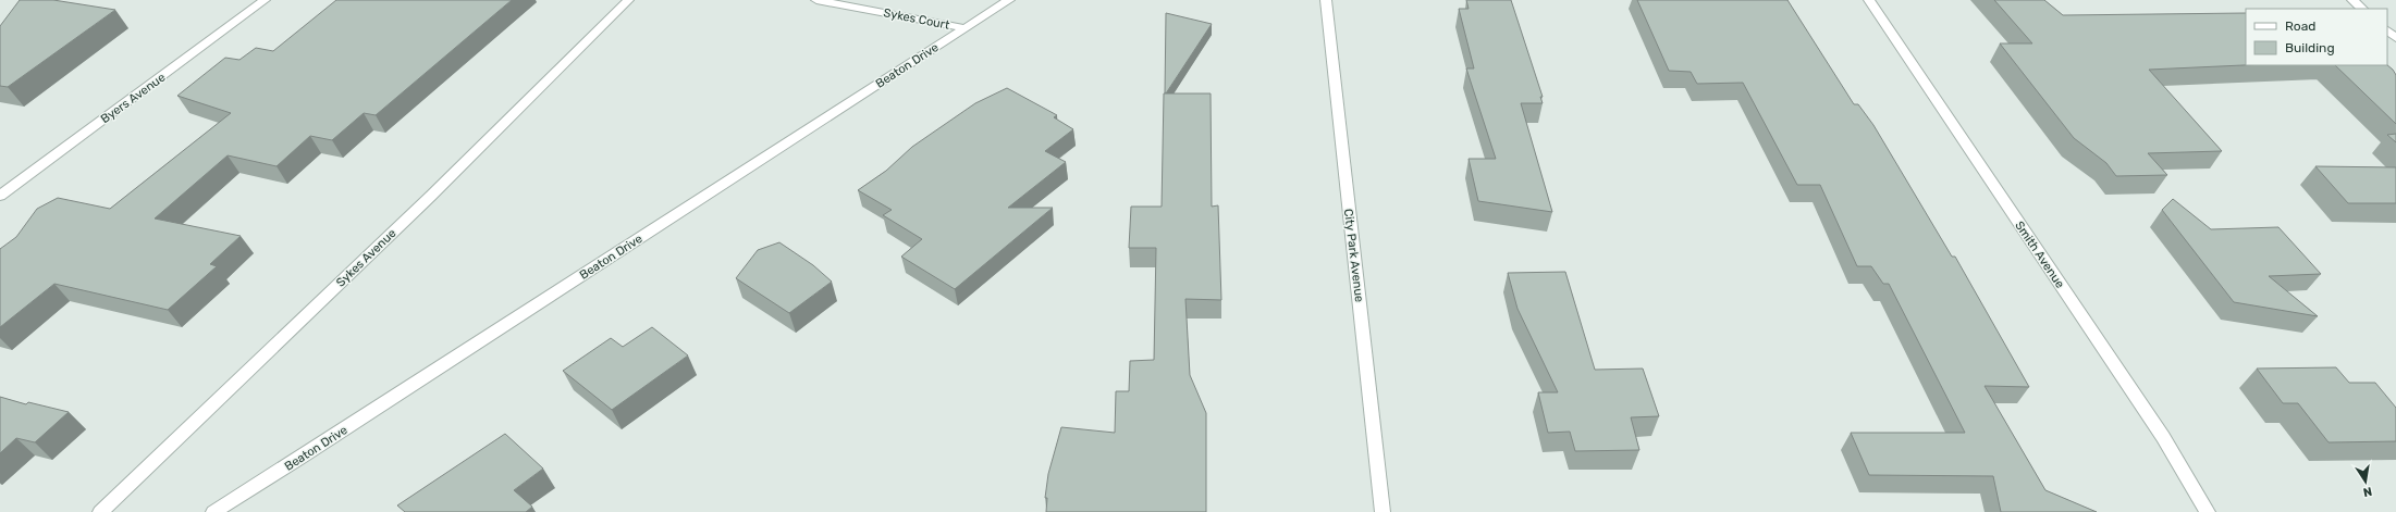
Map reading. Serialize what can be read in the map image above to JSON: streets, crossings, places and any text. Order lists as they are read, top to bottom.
{
  "streets": {
    "street": [
      "Sykes Court",
      "Beaton Drive",
      "Byers Avenue",
      "Smith Avenue",
      "City Park Avenue",
      "Sykes Avenue"
    ]
  },
  "crossings": [
    ["Sykes Court", "Beaton Drive"]
  ],
  "legend": ["Road", "Building"],
  "north": "bottom"
}
